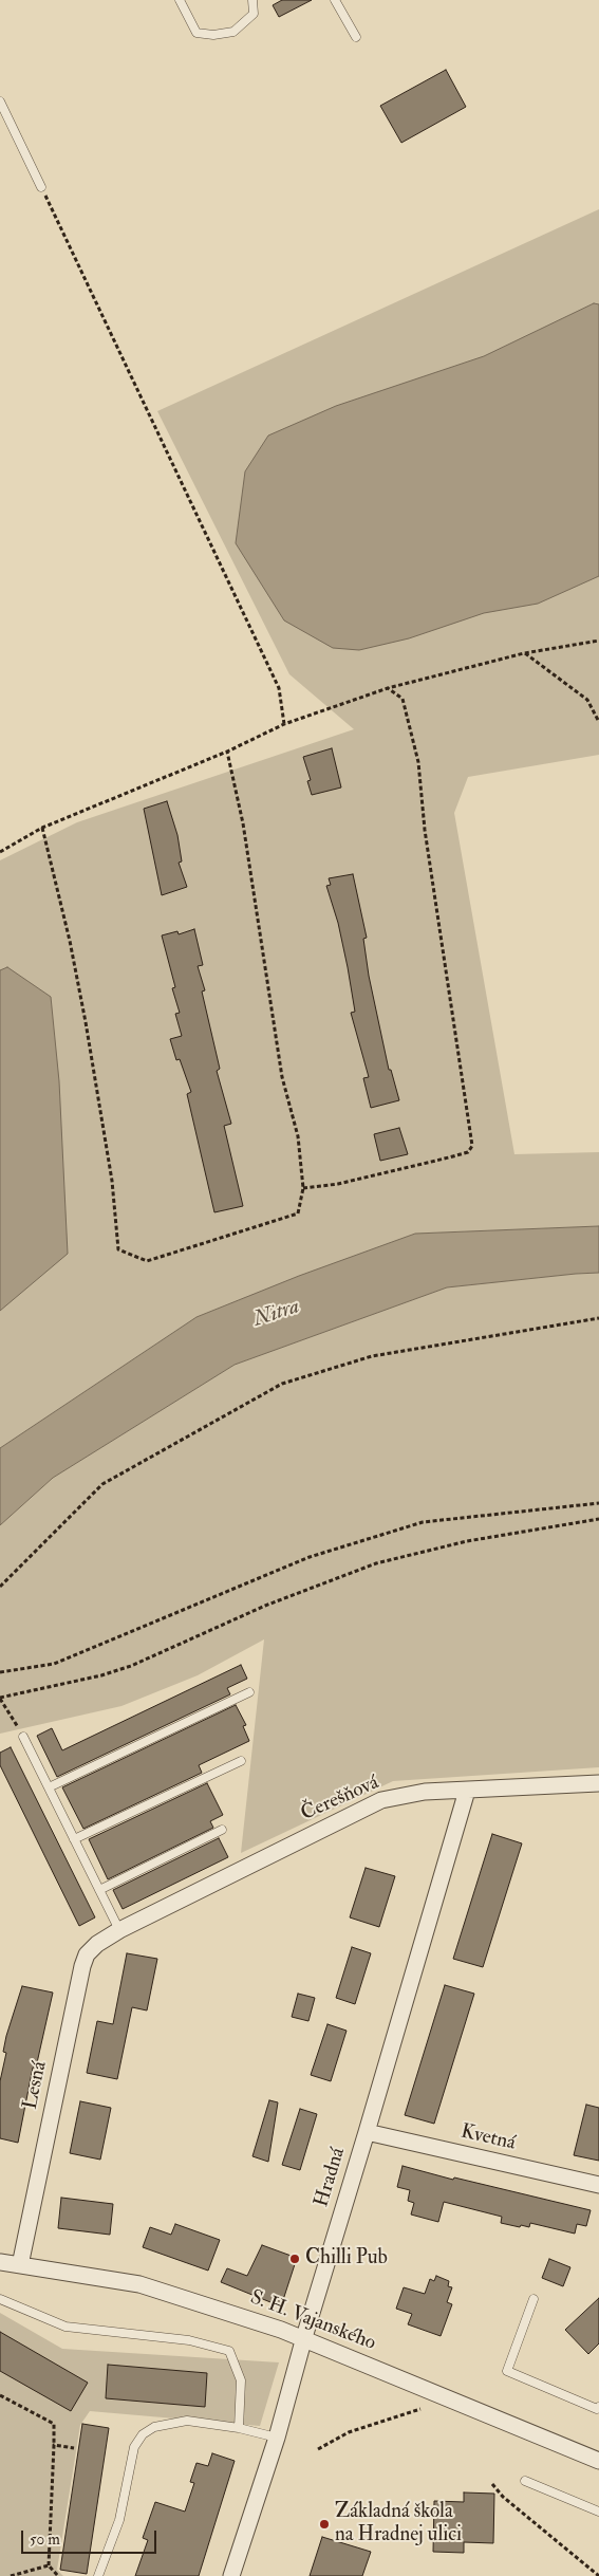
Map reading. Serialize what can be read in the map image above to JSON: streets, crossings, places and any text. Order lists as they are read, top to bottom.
{
  "streets": {
    "street": [
      "Čerešňová",
      "Lesná",
      "Kvetná",
      "Hradná",
      "S. H. Vajanského"
    ]
  },
  "crossings": [
    ["Čerešňová", "Lesná"],
    ["Čerešňová", "Hradná"],
    ["Lesná", "S. H. Vajanského"],
    ["Kvetná", "Hradná"],
    ["Hradná", "S. H. Vajanského"]
  ],
  "water": ["Nitra"],
  "places": ["Chilli Pub", "Základná škola na Hradnej ulici"],
  "scale_bar": "50 m"
}
